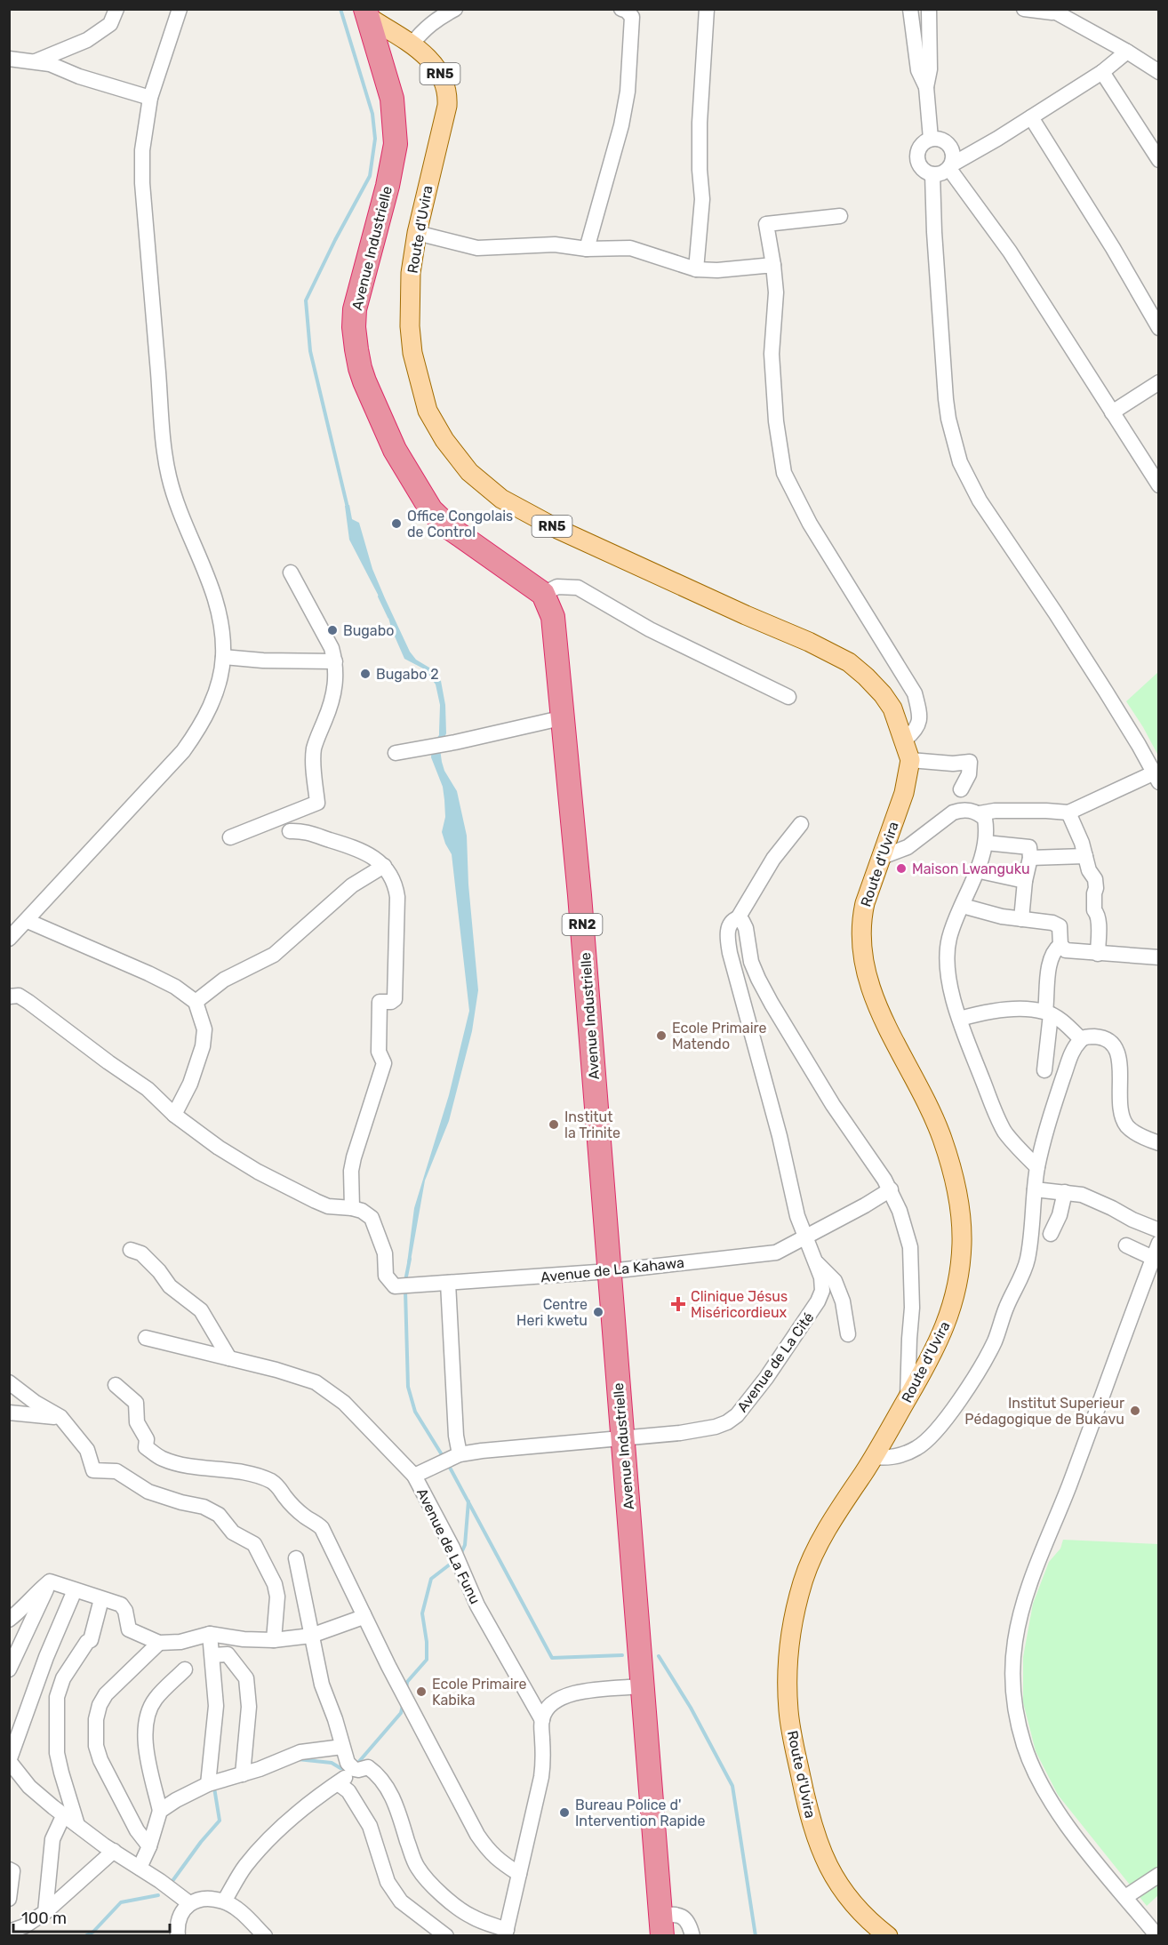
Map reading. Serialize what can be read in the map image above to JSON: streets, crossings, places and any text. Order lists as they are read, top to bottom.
{
  "streets": {
    "highway": ["Avenue Industrielle", "RN2"],
    "main road": ["RN5", "Route d'Uvira"],
    "street": ["Avenue de La Kahawa", "Avenue de La Cité", "Avenue de La Funu"]
  },
  "crossings": [
    ["Route d'Uvira", "Avenue Industrielle"],
    ["Avenue Industrielle", "Avenue de La Kahawa"],
    ["Avenue Industrielle", "Avenue de La Cité"],
    ["Avenue de La Kahawa", "Avenue de La Cité"],
    ["Avenue de La Cité", "Avenue de La Funu"]
  ],
  "places": {
    "other": [
      "Office Congolais de Control",
      "Bugabo",
      "Bugabo 2",
      "Maison Lwanguku",
      "Ecole Primaire Matendo",
      "Institut la Trinite",
      "Centre Heri kwetu",
      "Institut Superieur Pédagogique de Bukavu",
      "Ecole Primaire Kabika",
      "Bureau Police d' Intervention Rapide"
    ],
    "health": ["Clinique Jésus Miséricordieux"]
  },
  "scale_bar": "100 m"
}
